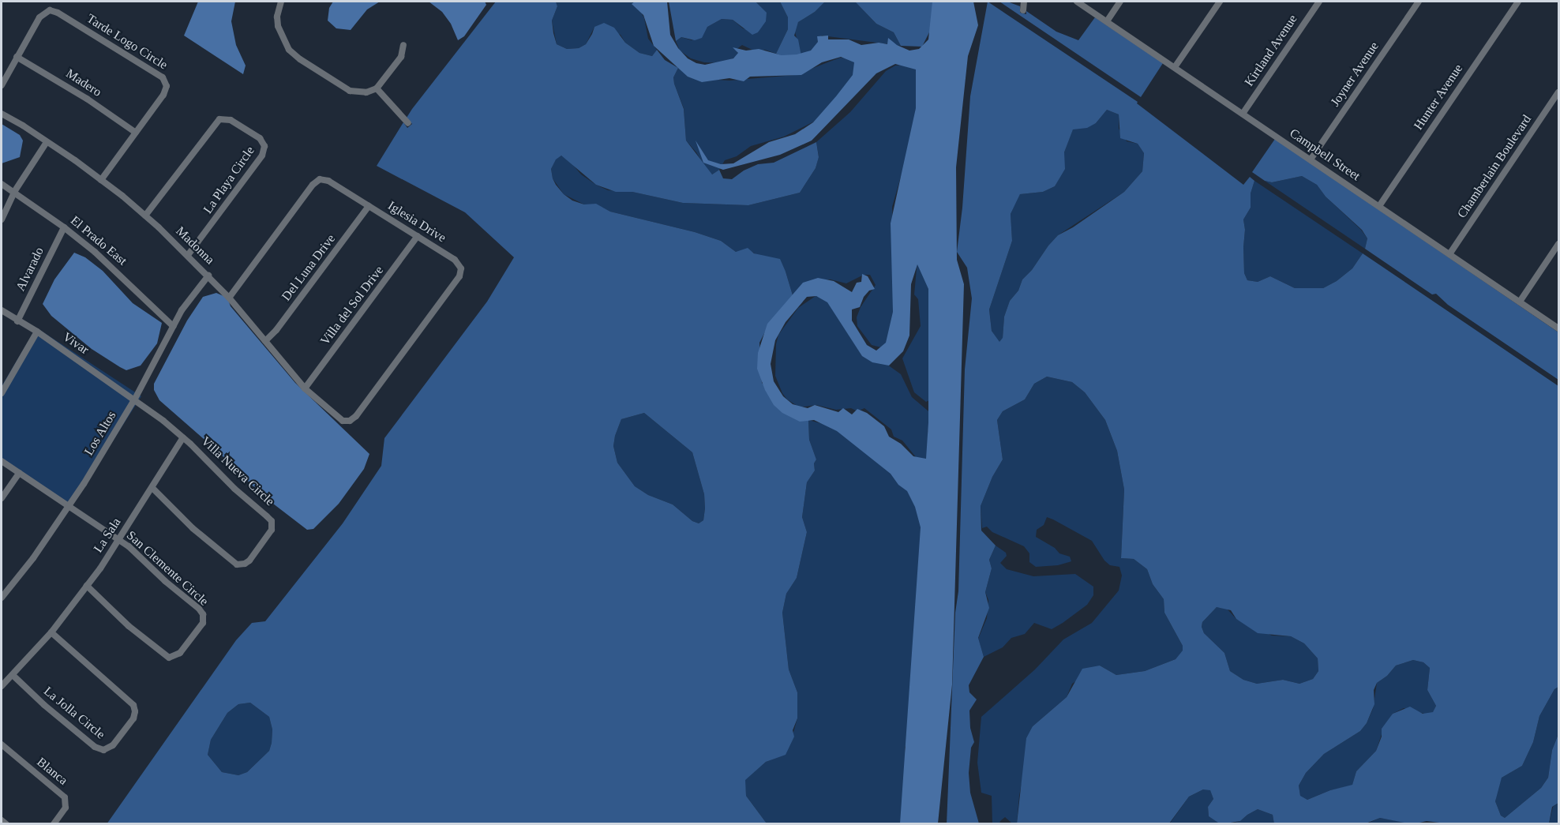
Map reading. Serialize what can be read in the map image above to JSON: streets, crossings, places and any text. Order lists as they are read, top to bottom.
{
  "streets": {
    "street": [
      "Tarde Logo Circle",
      "Kirtland Avenue",
      "Joyner Avenue",
      "Madero",
      "Hunter Avenue",
      "Campbell Street",
      "Chamberlain Boulevard",
      "La Playa Circle",
      "Iglesia Drive",
      "El Prado East",
      "Madonna",
      "Del Luna Drive",
      "Alvarado",
      "Villa del Sol Drive",
      "Vivar",
      "Los Altos",
      "Villa Nueva Circle",
      "La Sala",
      "San Clemente Circle",
      "La Jolla Circle",
      "Blanca"
    ]
  },
  "crossings": [
    ["Tarde Logo Circle", "Madero"],
    ["Tarde Logo Circle", "Madonna"],
    ["Kirtland Avenue", "Campbell Street"],
    ["Joyner Avenue", "Campbell Street"],
    ["Hunter Avenue", "Campbell Street"],
    ["Campbell Street", "Chamberlain Boulevard"],
    ["La Playa Circle", "Madonna"],
    ["Iglesia Drive", "Madonna"],
    ["Iglesia Drive", "Del Luna Drive"],
    ["Iglesia Drive", "Villa del Sol Drive"],
    ["El Prado East", "Alvarado"],
    ["El Prado East", "Los Altos"],
    ["Madonna", "Del Luna Drive"],
    ["Madonna", "Villa del Sol Drive"],
    ["Madonna", "Los Altos"],
    ["Alvarado", "Vivar"],
    ["Vivar", "Los Altos"],
    ["Los Altos", "San Clemente Circle"],
    ["Villa Nueva Circle", "La Sala"],
    ["La Sala", "San Clemente Circle"],
    ["La Sala", "La Jolla Circle"]
  ]
}
